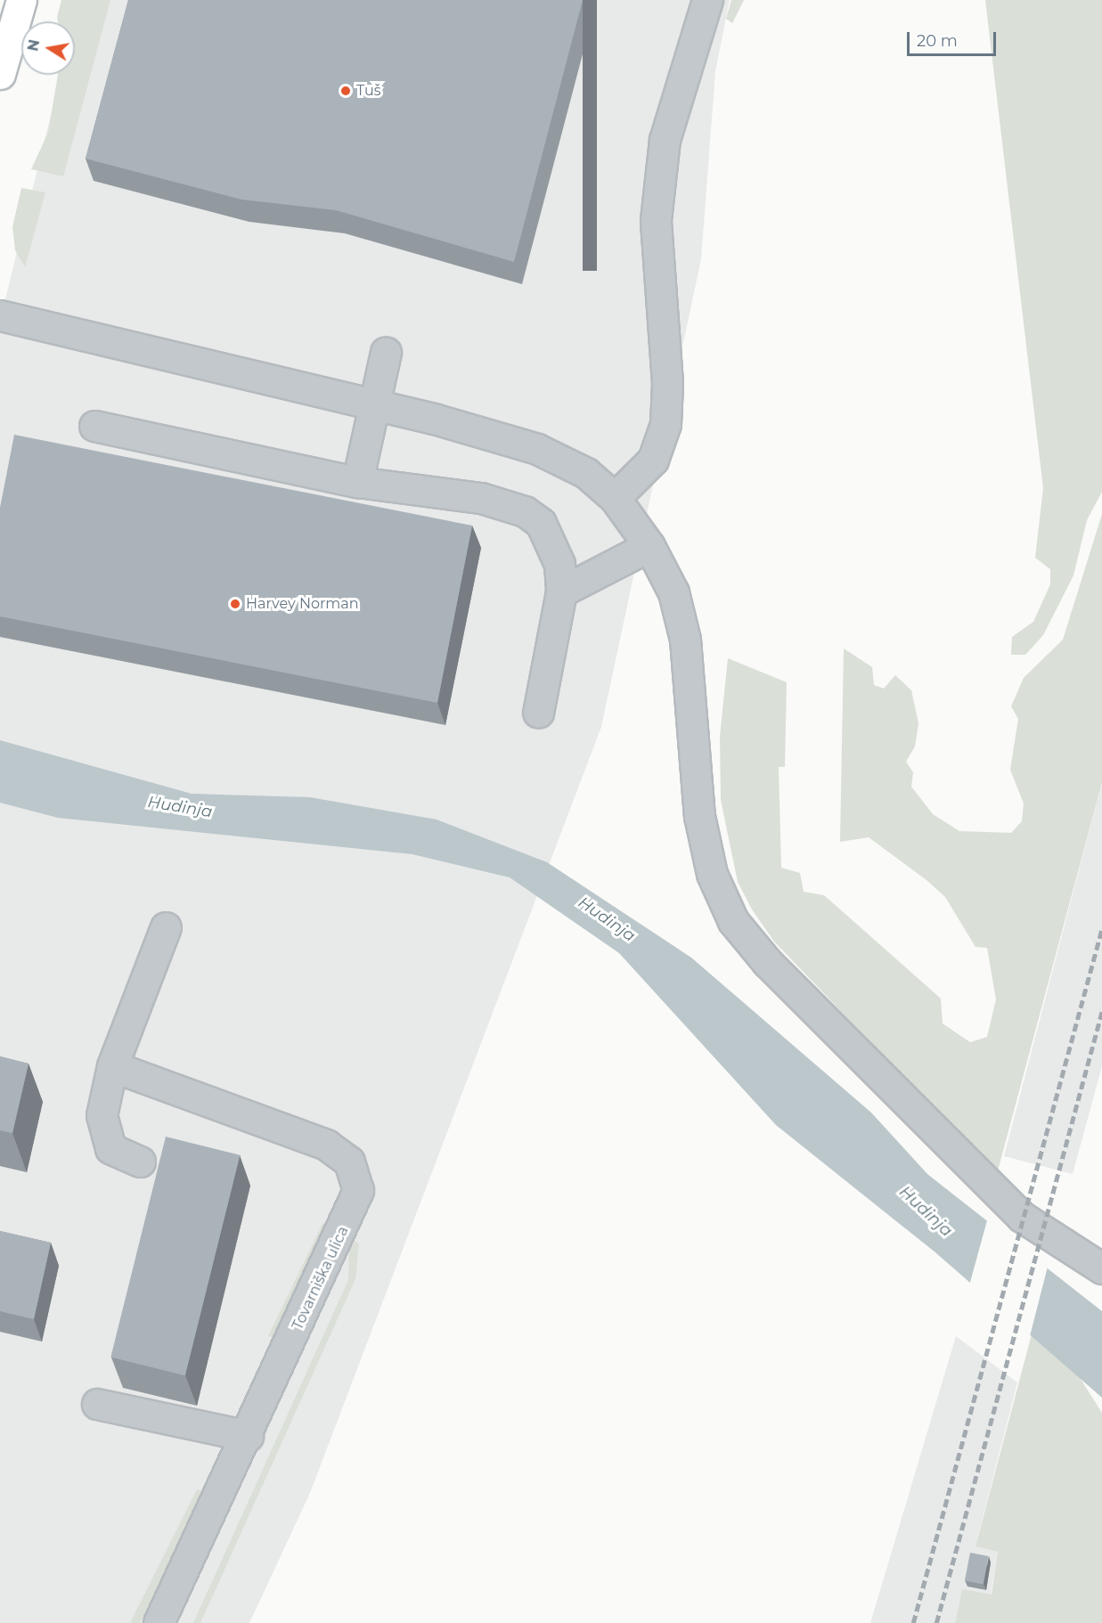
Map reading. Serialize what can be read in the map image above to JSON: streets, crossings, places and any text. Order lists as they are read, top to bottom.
{
  "streets": {
    "street": ["Tovarniška ulica"]
  },
  "water": ["Hudinja"],
  "places": ["Tuš", "Harvey Norman"],
  "scale_bar": "20 m",
  "north": "left"
}
